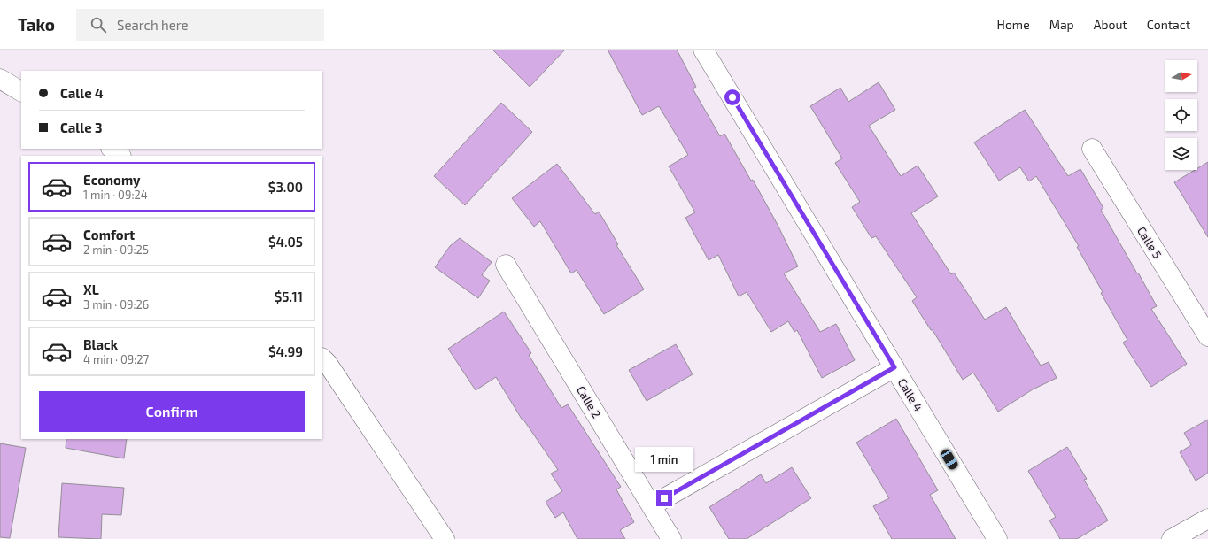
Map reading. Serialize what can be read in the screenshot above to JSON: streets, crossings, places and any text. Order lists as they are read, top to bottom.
{
  "streets": {
    "street": ["Calle 5", "Calle 4", "Calle 2"]
  },
  "north": "right",
  "page": {
    "header": "Tako",
    "search": "Search here",
    "nav": [
      "Home",
      "Map",
      "About",
      "Contact"
    ],
    "banner": ["Calle 4", "Calle 3"],
    "list": [
      {
        "name": "Economy",
        "note": "1 min · 09:24",
        "value": "$3.00"
      },
      {
        "name": "Comfort",
        "note": "2 min · 09:25",
        "value": "$4.05"
      },
      {
        "name": "XL",
        "note": "3 min · 09:26",
        "value": "$5.11"
      },
      {
        "name": "Black",
        "note": "4 min · 09:27",
        "value": "$4.99"
      }
    ],
    "buttons": "Confirm",
    "bubble": "1 min"
  }
}
